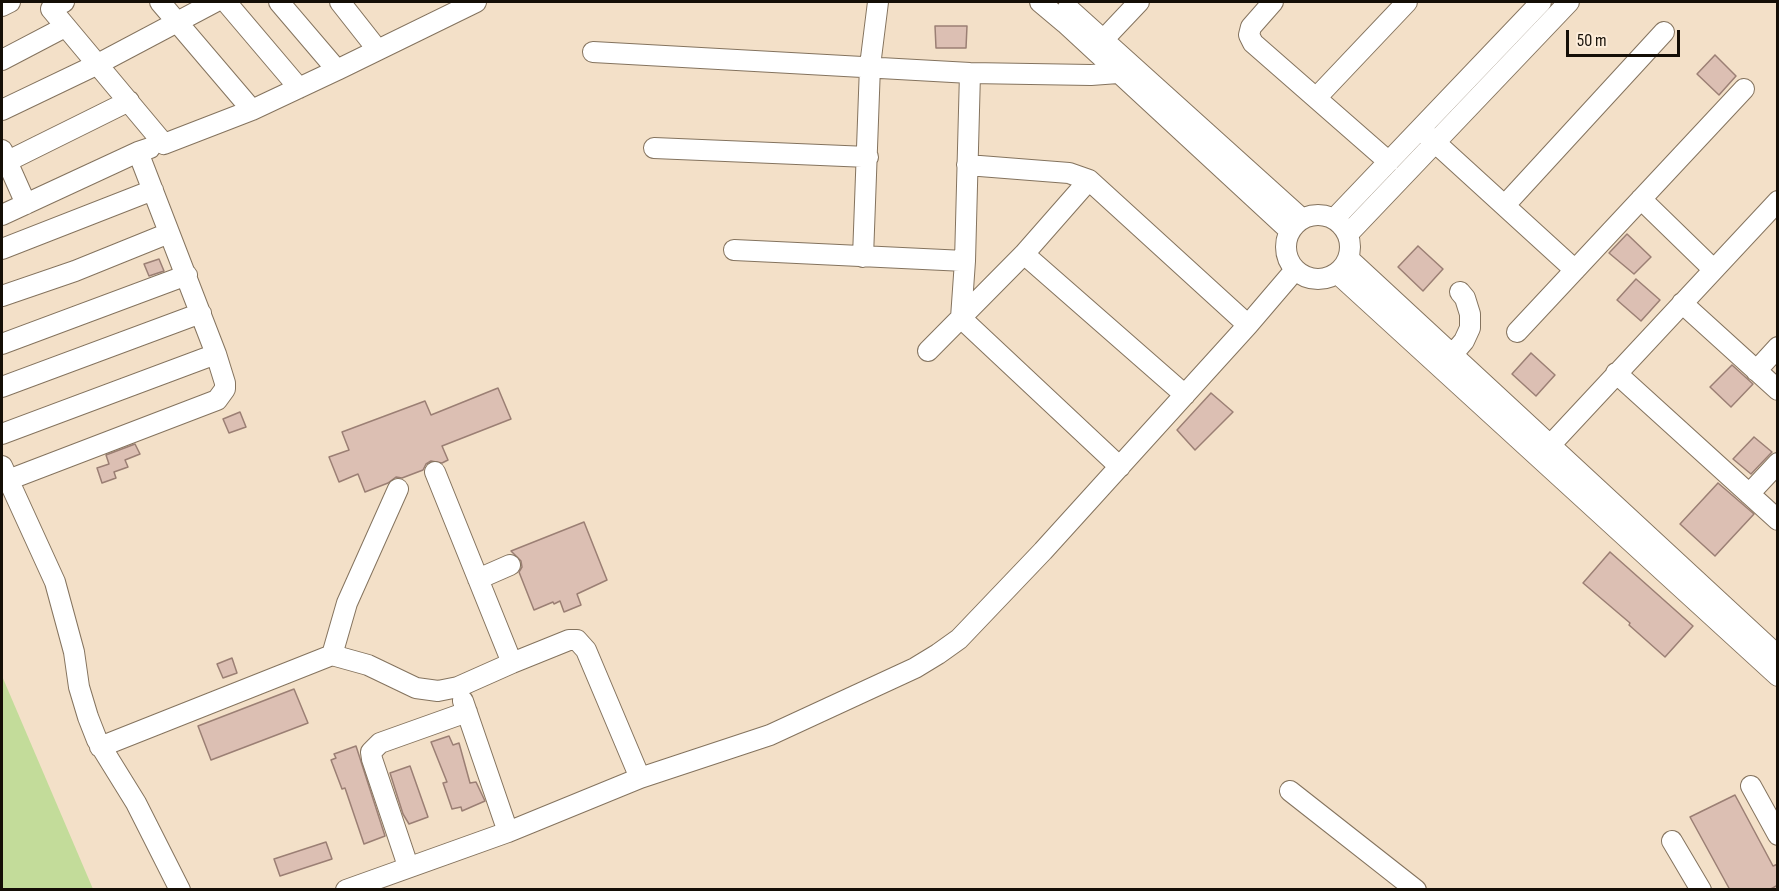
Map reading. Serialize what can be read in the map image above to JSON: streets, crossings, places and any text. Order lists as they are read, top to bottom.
{
  "scale_bar": "50 m"
}
